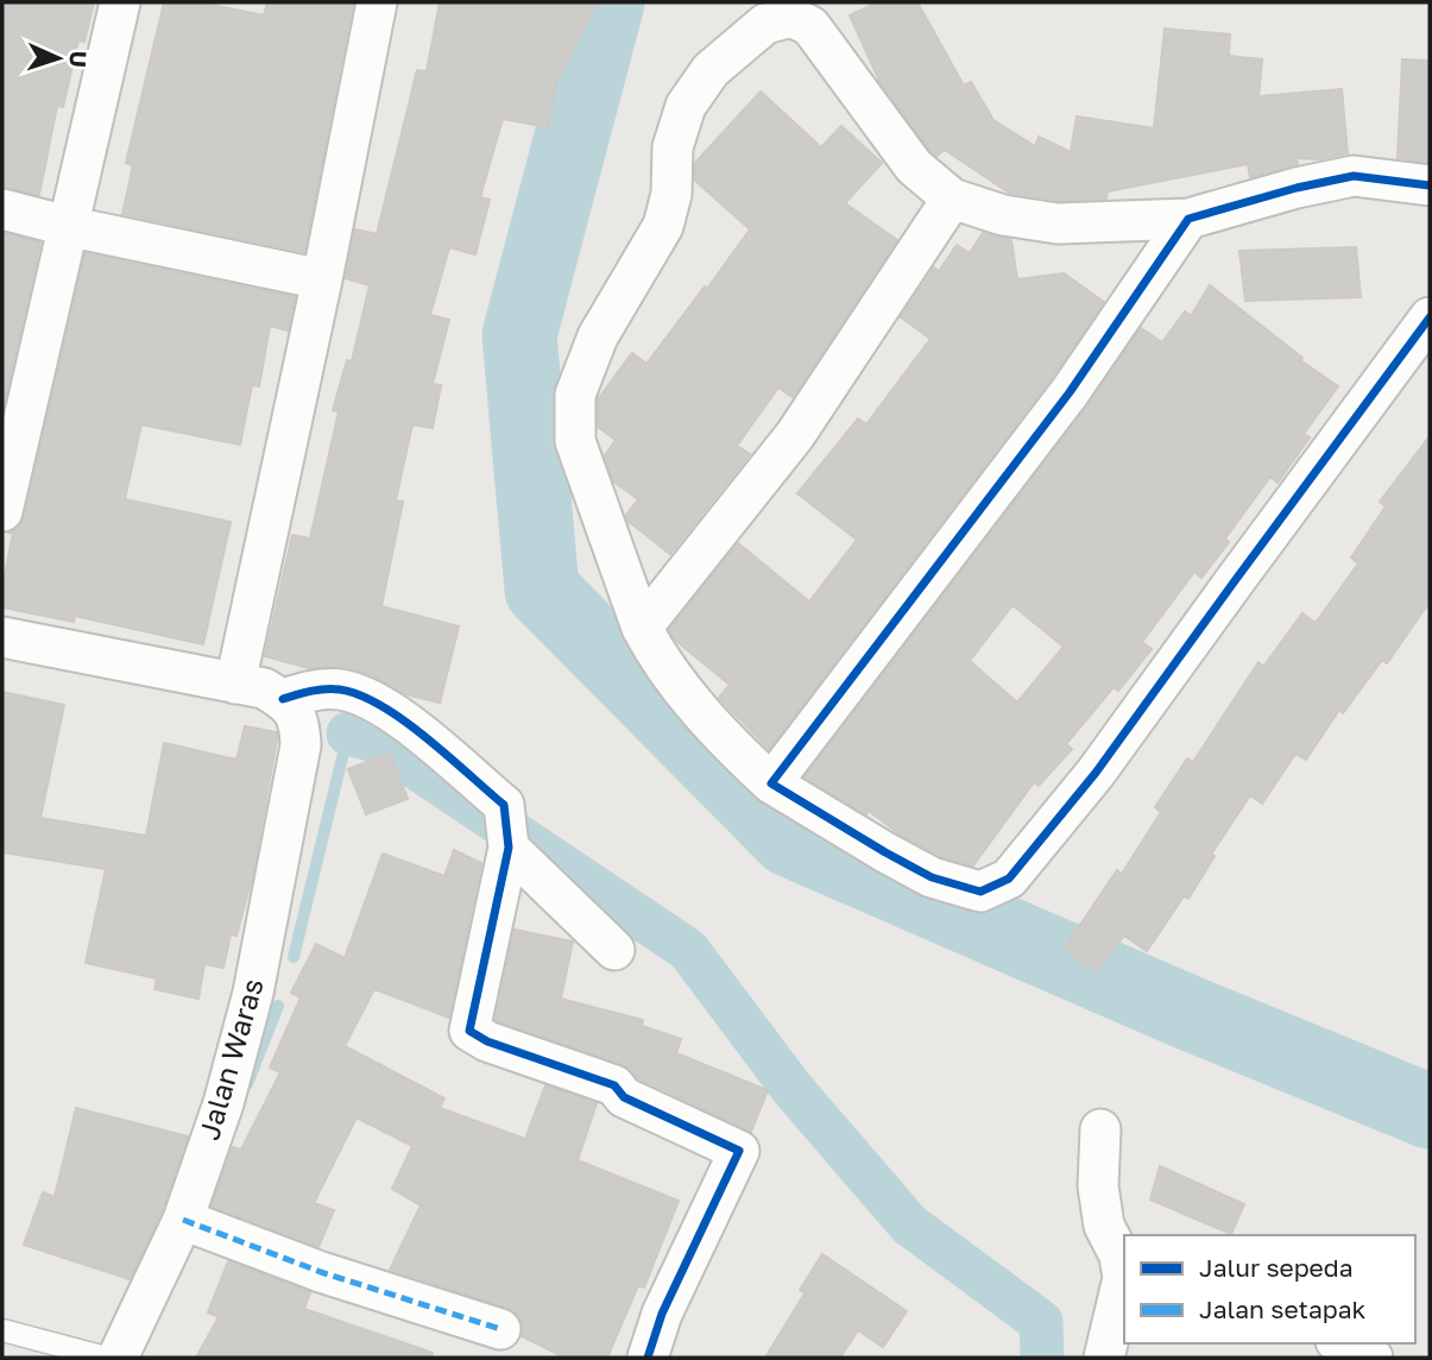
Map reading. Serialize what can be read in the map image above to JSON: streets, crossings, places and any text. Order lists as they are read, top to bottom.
{
  "streets": {
    "street": ["Jalan Waras"]
  },
  "legend": ["Jalur sepeda", "Jalan setapak"],
  "north": "right"
}
